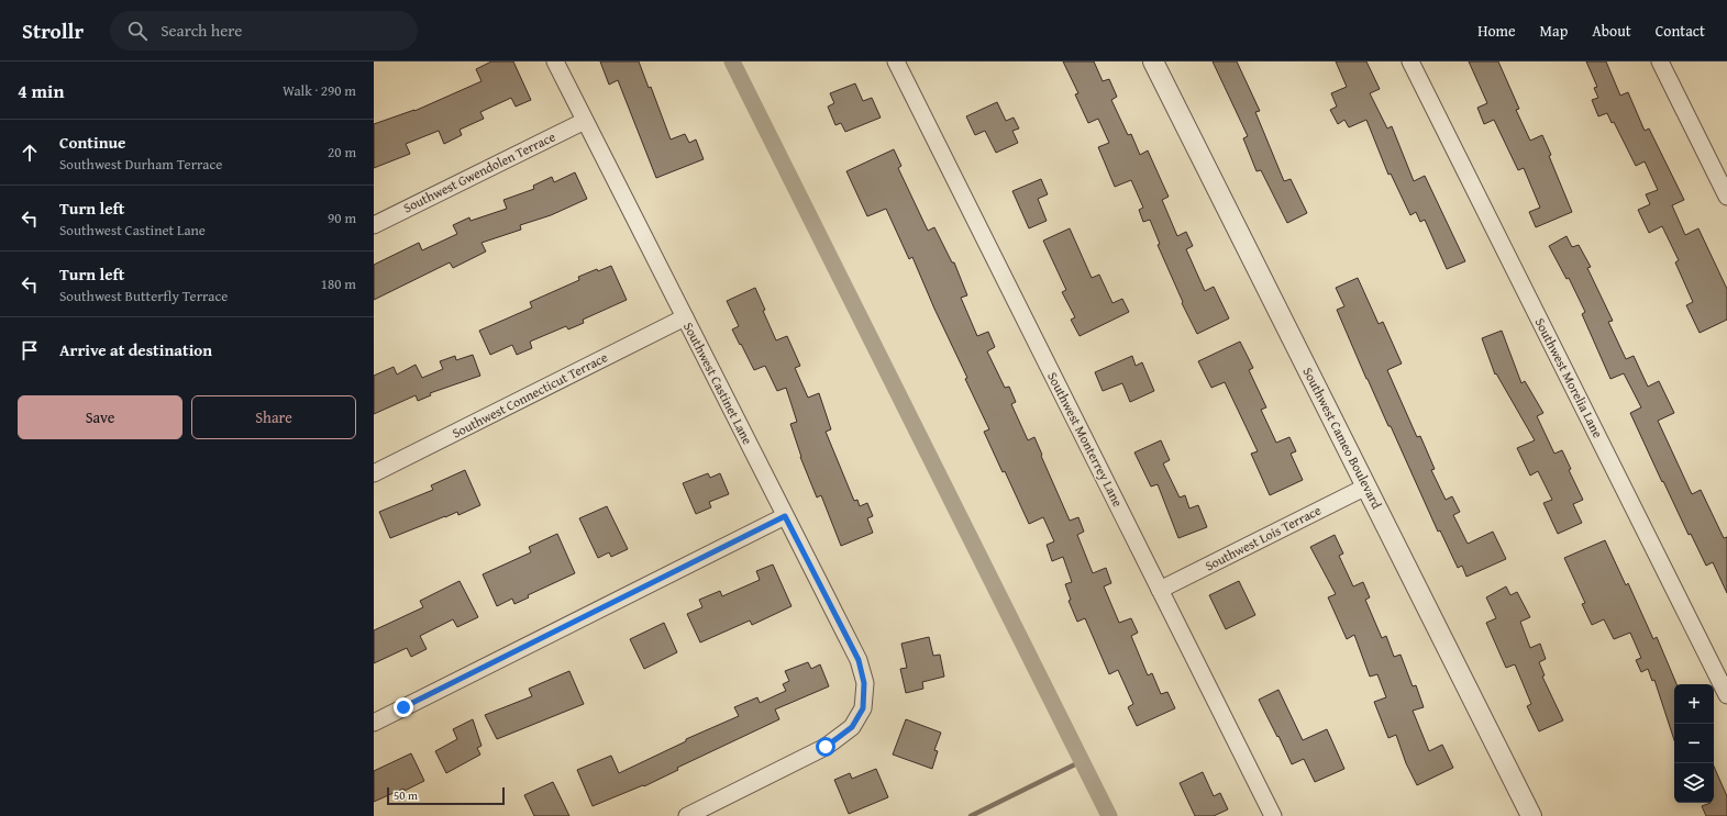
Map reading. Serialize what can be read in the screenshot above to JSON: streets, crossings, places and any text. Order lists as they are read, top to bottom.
{
  "streets": {
    "street": [
      "Southwest Gwendolen Terrace",
      "Southwest Morelia Lane",
      "Southwest Castinet Lane",
      "Southwest Connecticut Terrace",
      "Southwest Cameo Boulevard",
      "Southwest Monterrey Lane",
      "Southwest Lois Terrace"
    ]
  },
  "crossings": [
    ["Southwest Gwendolen Terrace", "Southwest Castinet Lane"],
    ["Southwest Castinet Lane", "Southwest Connecticut Terrace"],
    ["Southwest Cameo Boulevard", "Southwest Lois Terrace"],
    ["Southwest Monterrey Lane", "Southwest Lois Terrace"]
  ],
  "scale_bar": "50 m",
  "page": {
    "header": "Strollr",
    "search": "Search here",
    "nav": [
      "Home",
      "Map",
      "About",
      "Contact"
    ],
    "heading": ["4 min", "Walk · 290 m"],
    "list": [
      ["Continue", "Southwest Durham Terrace", "20 m"],
      ["Turn left", "Southwest Castinet Lane", "90 m"],
      ["Turn left", "Southwest Butterfly Terrace", "180 m"],
      "Arrive at destination"
    ],
    "buttons": ["Save", "Share"],
    "map_buttons": ["+", "−"],
    "scale": "50 m"
  }
}
